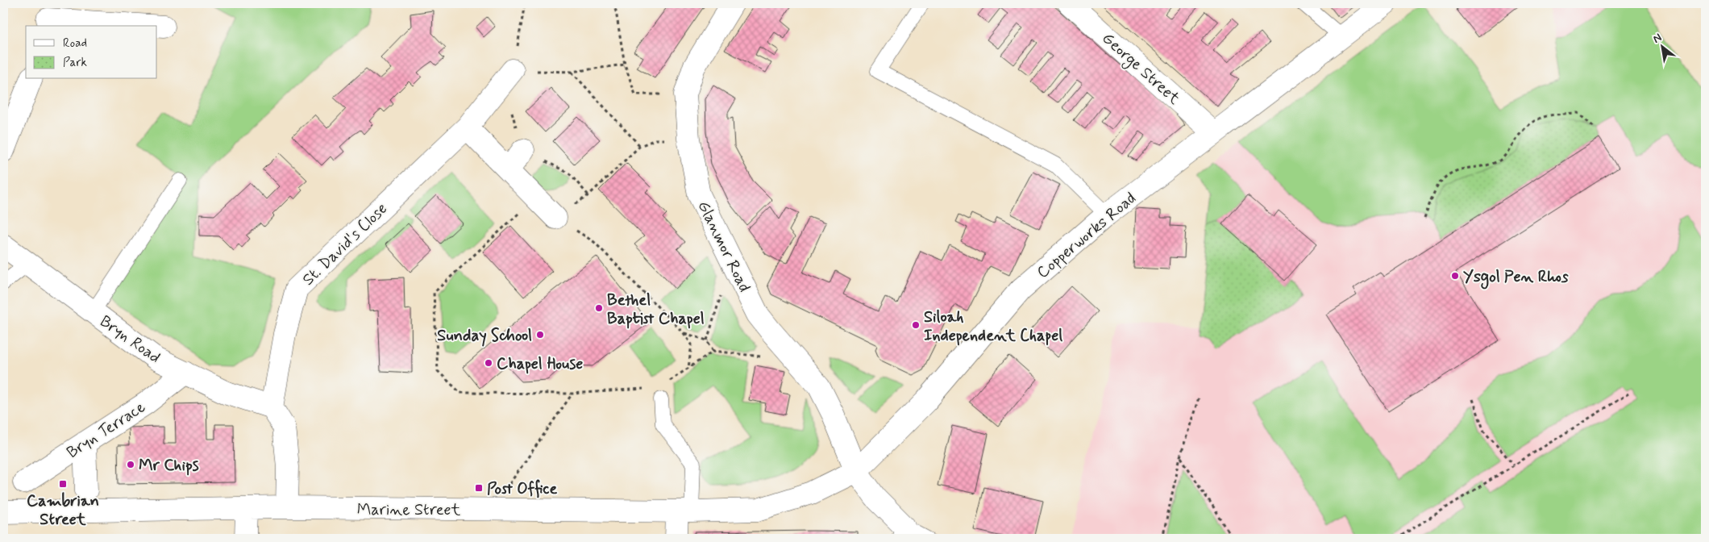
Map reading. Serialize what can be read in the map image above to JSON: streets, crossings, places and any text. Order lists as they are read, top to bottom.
{
  "streets": {
    "street": [
      "George Street",
      "Copperworks Road",
      "St. David's Close",
      "Glanmor Road",
      "Bryn Road",
      "Bryn Terrace",
      "Marine Street"
    ]
  },
  "crossings": [
    ["George Street", "Copperworks Road"],
    ["Copperworks Road", "Glanmor Road"],
    ["Copperworks Road", "Marine Street"],
    ["St. David's Close", "Bryn Road"],
    ["Bryn Road", "Bryn Terrace"]
  ],
  "places": {
    "other": [
      "Ysgol Pen Rhos",
      "Bethel Baptist Chapel",
      "Siloah Independent Chapel",
      "Sunday School",
      "Chapel House",
      "Mr Chips"
    ],
    "transit": ["Cambrian Street", "Post Office"]
  },
  "legend": ["Road", "Park"],
  "north": "top left"
}
